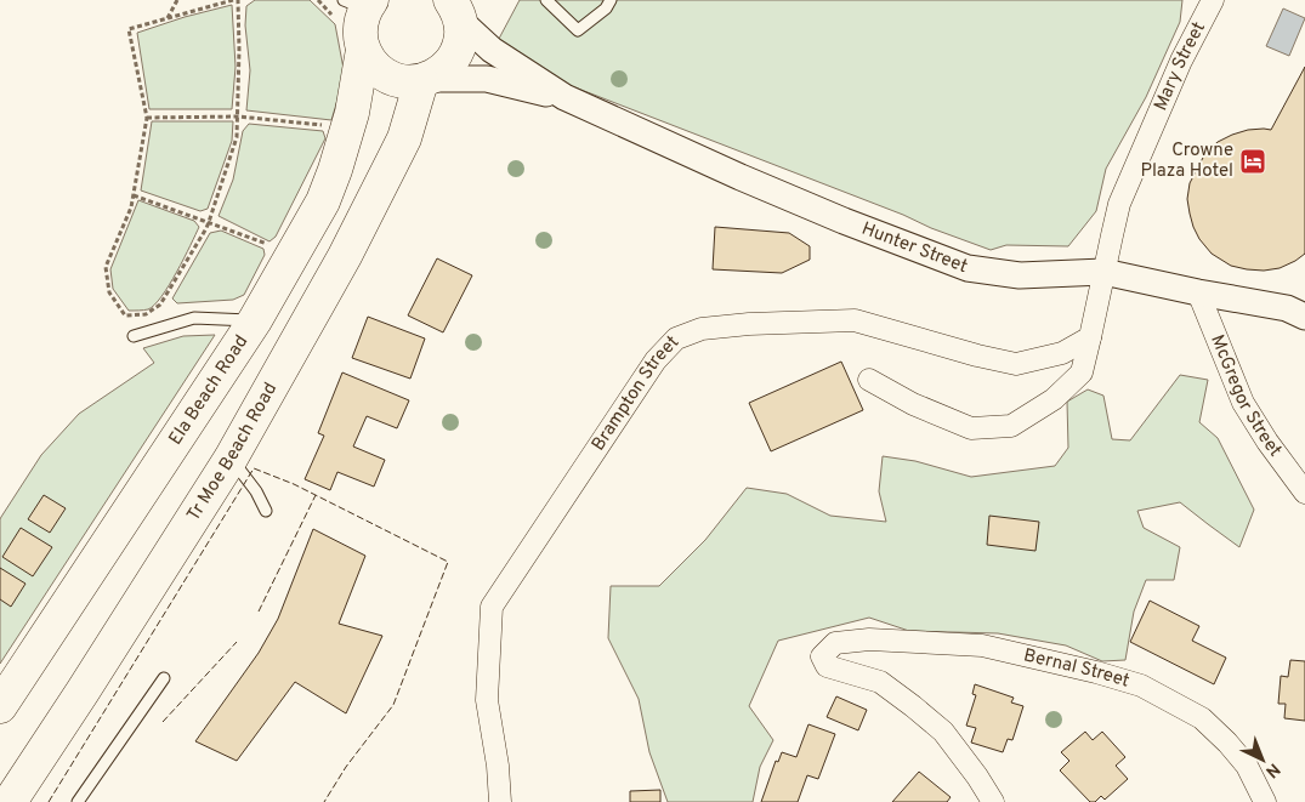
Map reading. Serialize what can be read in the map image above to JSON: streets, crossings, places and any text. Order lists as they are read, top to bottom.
{
  "streets": {
    "highway": ["Ela Beach Road", "Tr Moe Beach Road"],
    "street": [
      "Mary Street",
      "Hunter Street",
      "McGregor Street",
      "Brampton Street",
      "Bernal Street"
    ]
  },
  "crossings": [
    ["Mary Street", "Hunter Street"],
    ["Hunter Street", "McGregor Street"],
    ["Hunter Street", "Tr Moe Beach Road"]
  ],
  "places": {
    "hotel": ["Crowne Plaza Hotel"]
  },
  "north": "bottom right"
}
